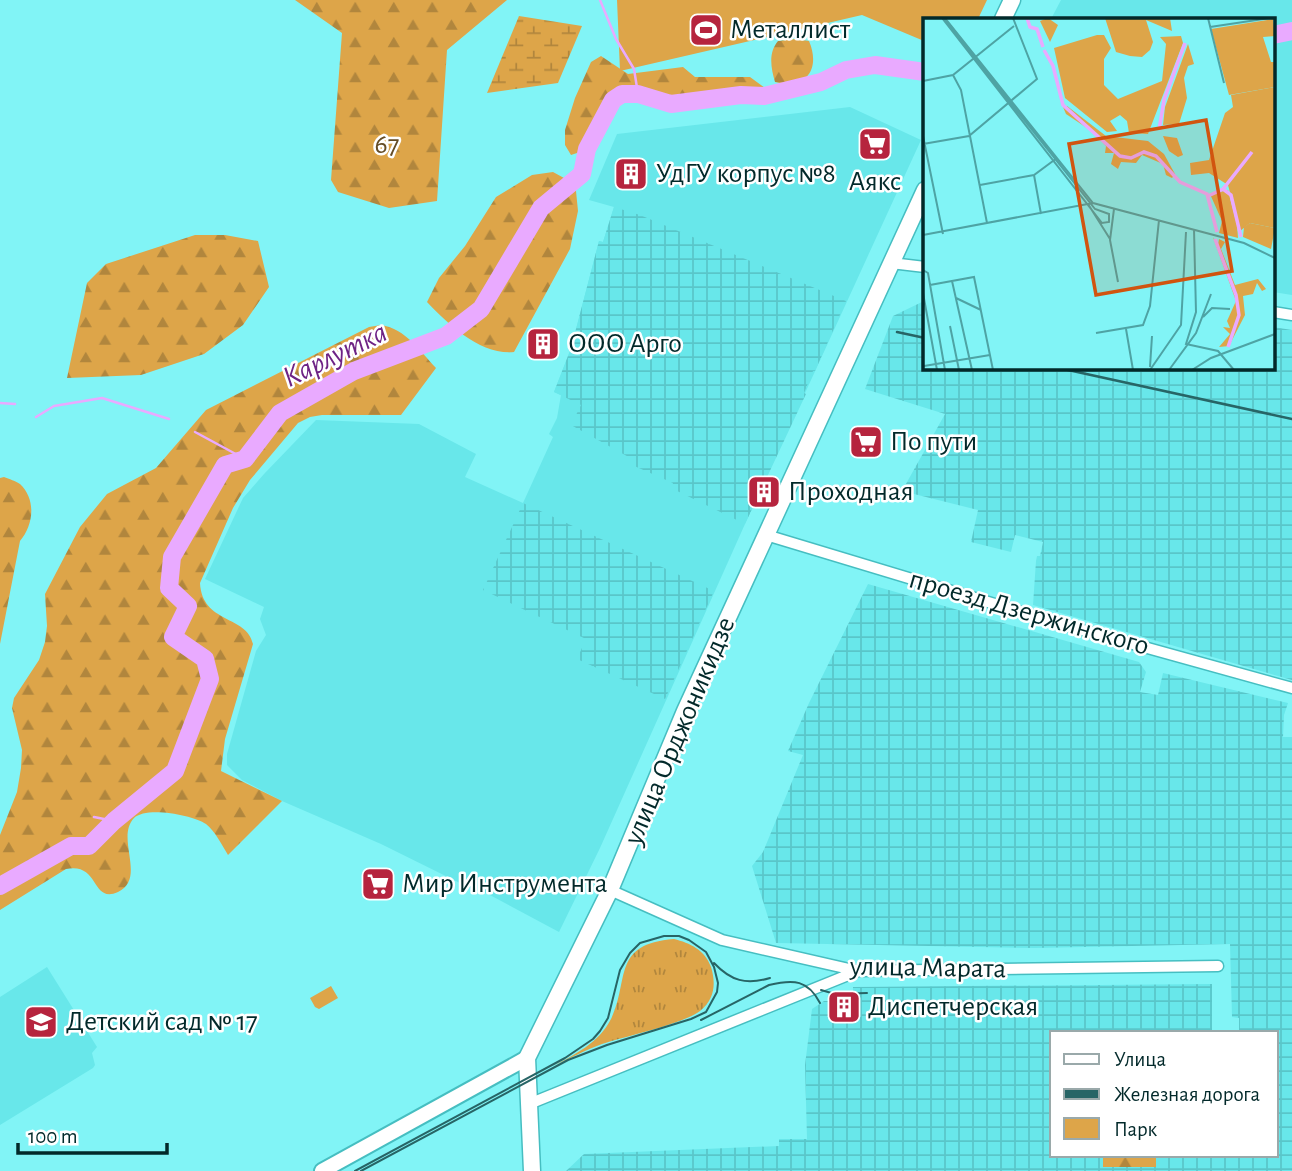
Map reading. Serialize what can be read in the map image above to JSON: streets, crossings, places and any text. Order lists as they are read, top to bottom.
{
  "streets": {
    "main road": ["улица Орджоникидзе"],
    "street": ["проезд Дзержинского", "улица Марата"]
  },
  "crossings": [
    ["проезд Дзержинского", "улица Орджоникидзе"],
    ["улица Орджоникидзе", "улица Марата"]
  ],
  "water": ["Карлутка"],
  "parks": ["67"],
  "places": {
    "sports": ["Металлист"],
    "supermarket": ["Аякс", "По пути", "Мир Инструмента"],
    "building": [
      "УдГУ корпус №8",
      "ООО Арго",
      "Проходная",
      "Диспетчерская"
    ],
    "school or university": ["Детский сад № 17"]
  },
  "legend": ["Улица", "Железная дорога", "Парк"],
  "scale_bar": "100 m"
}
